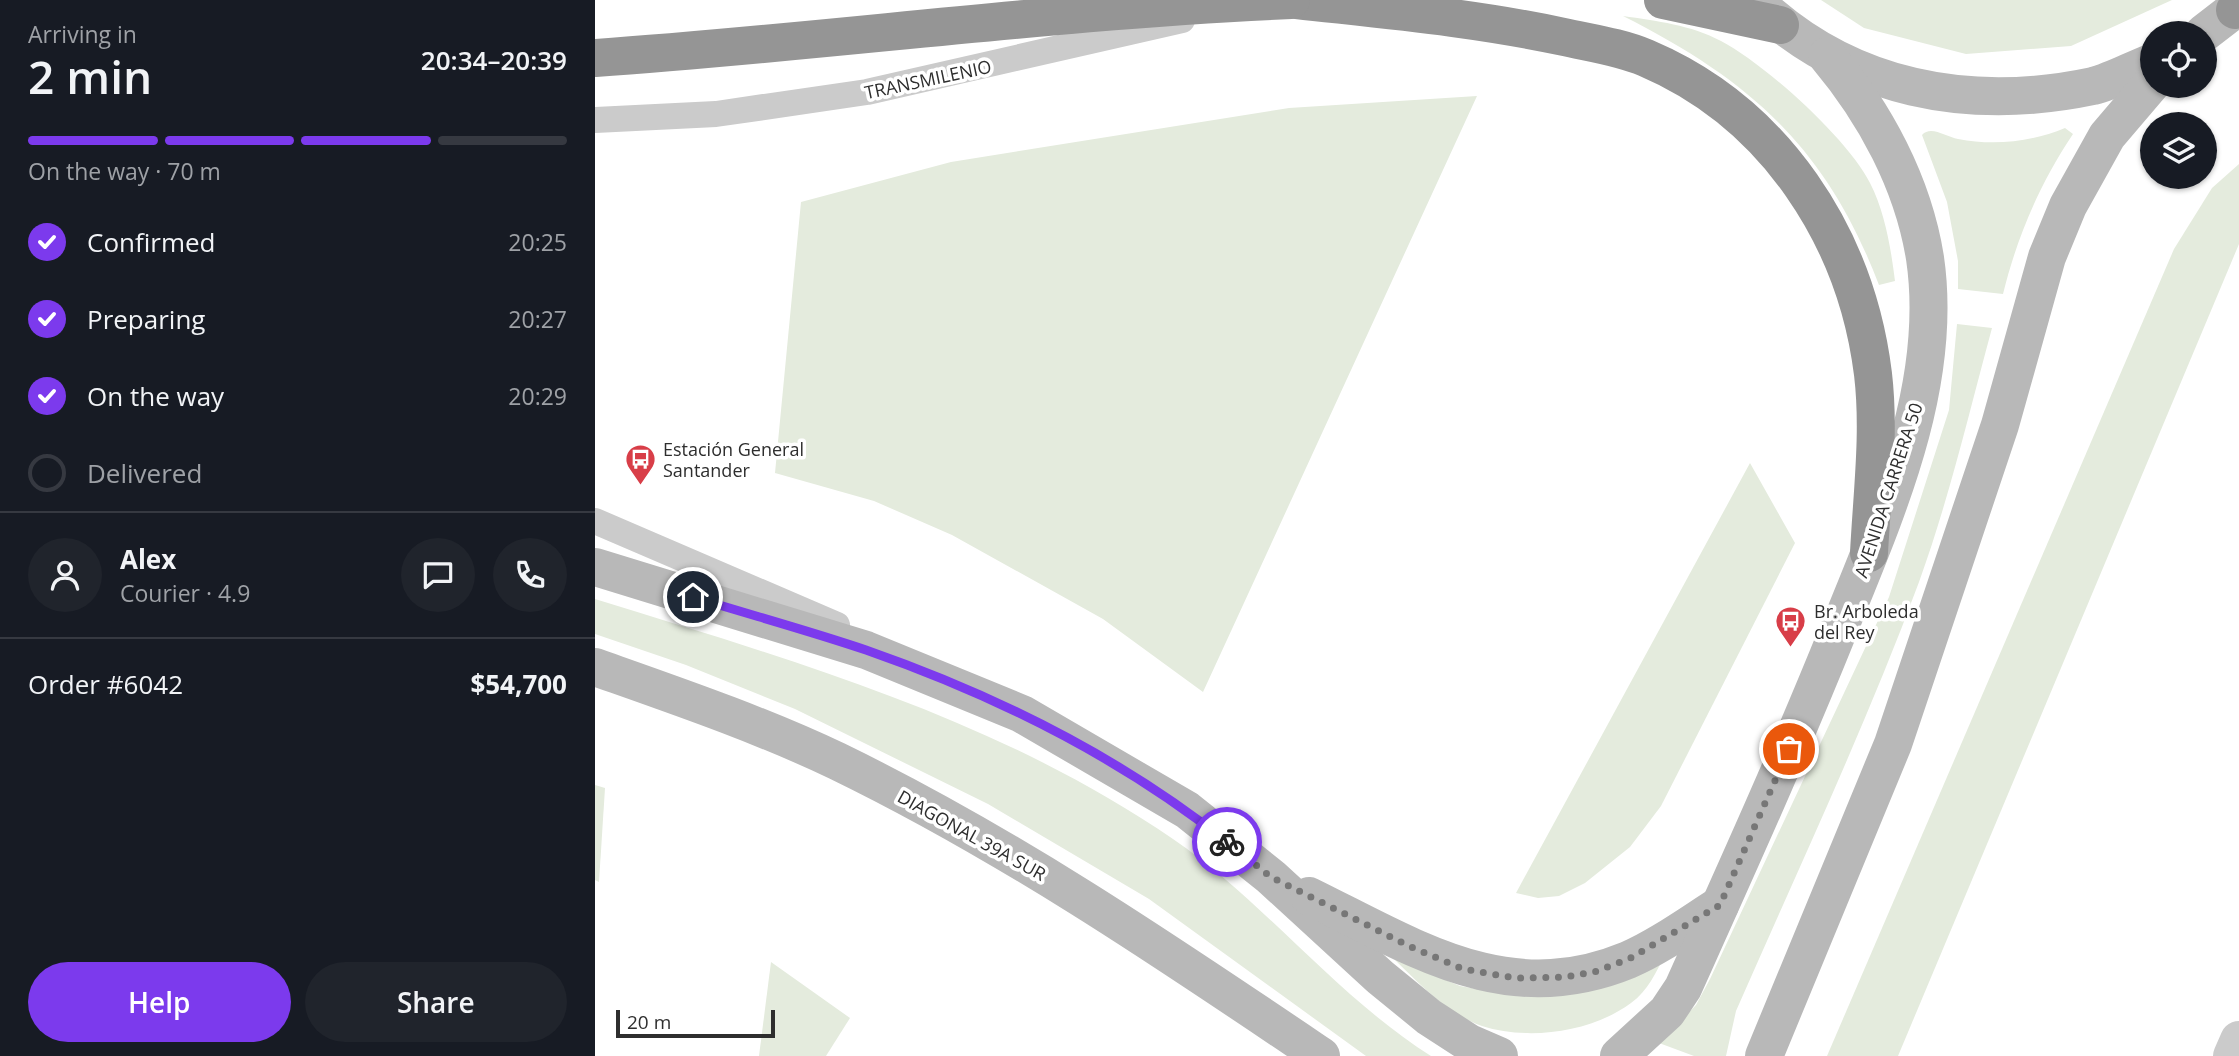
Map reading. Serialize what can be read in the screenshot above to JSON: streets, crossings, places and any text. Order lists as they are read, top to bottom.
{
  "streets": {
    "main road": ["AVENIDA CARRERA 50", "DIAGONAL 39A SUR"],
    "lane": ["TRANSMILENIO"]
  },
  "places": {
    "bus stop": ["Estación General Santander", "Br. Arboleda del Rey"]
  },
  "scale_bar": "20 m",
  "page": {
    "heading": ["2 min", "Arriving in", "20:34–20:39"],
    "panel": [
      "Alex",
      "Courier · 4.9",
      "Order #6042",
      "$54,700"
    ],
    "bar": "On the way · 70 m",
    "list": [
      ["Confirmed", "20:25"],
      ["Preparing", "20:27"],
      ["On the way", "20:29"],
      "Delivered"
    ],
    "buttons": ["Help", "Share"],
    "scale": "20 m"
  }
}
